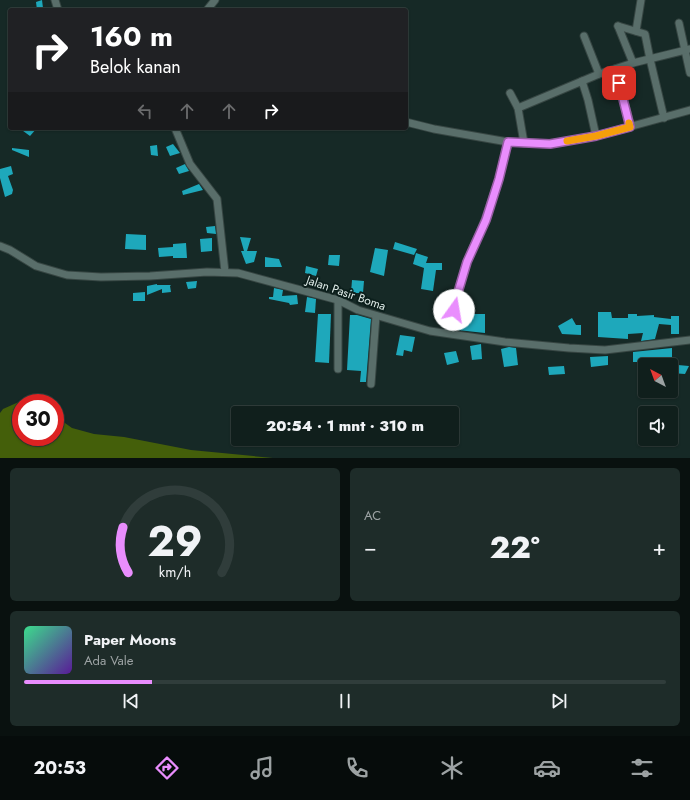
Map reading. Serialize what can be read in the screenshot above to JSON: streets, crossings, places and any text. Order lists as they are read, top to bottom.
{
  "streets": {
    "street": ["Jalan Pasir Boma"]
  },
  "north": "top left",
  "page": {
    "turn": ["160 m", "Belok kanan"],
    "limit": "30",
    "trip": "20:54 · 1 mnt · 310 m",
    "tile": "AC",
    "heat": ["−", "22°", "+"],
    "song": ["Paper Moons", "Ada Vale"],
    "tabs": "20:53",
    "gauge": ["29", "km/h"]
  }
}
